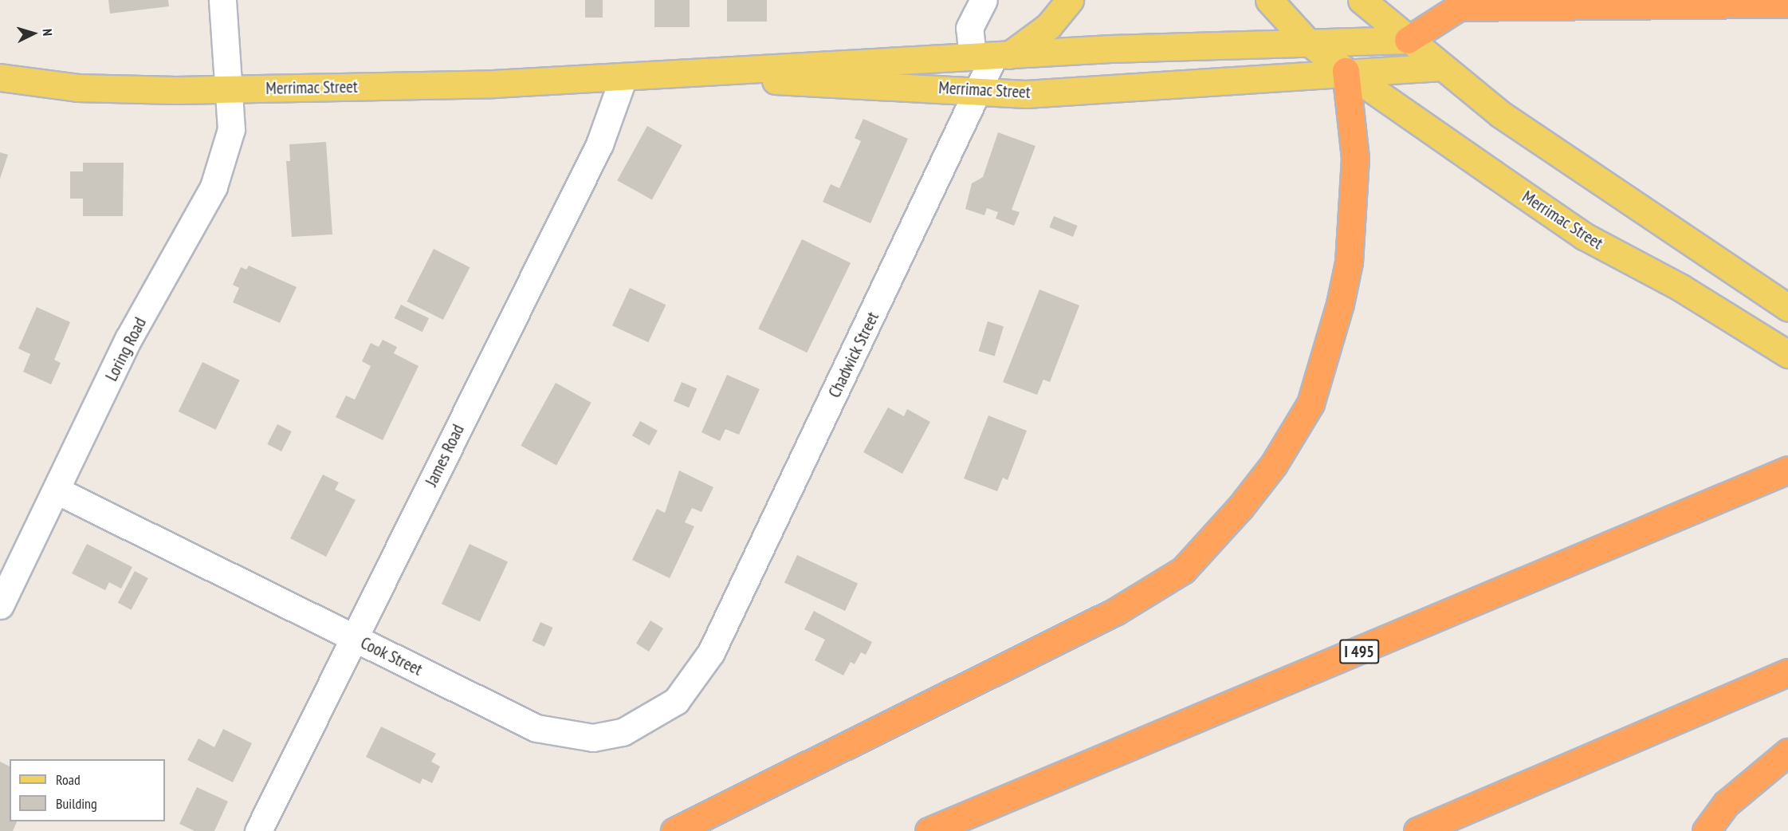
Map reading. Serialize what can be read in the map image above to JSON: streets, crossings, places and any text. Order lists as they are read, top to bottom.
{
  "streets": {
    "highway": ["I 495"],
    "main road": ["Merrimac Street"],
    "street": [
      "Loring Road",
      "Chadwick Street",
      "James Road",
      "Cook Street"
    ]
  },
  "crossings": [
    ["Merrimac Street", "Loring Road"],
    ["Merrimac Street", "Chadwick Street"],
    ["Merrimac Street", "James Road"],
    ["Loring Road", "Cook Street"],
    ["Chadwick Street", "Cook Street"],
    ["James Road", "Cook Street"]
  ],
  "legend": ["Road", "Building"],
  "north": "right"
}
